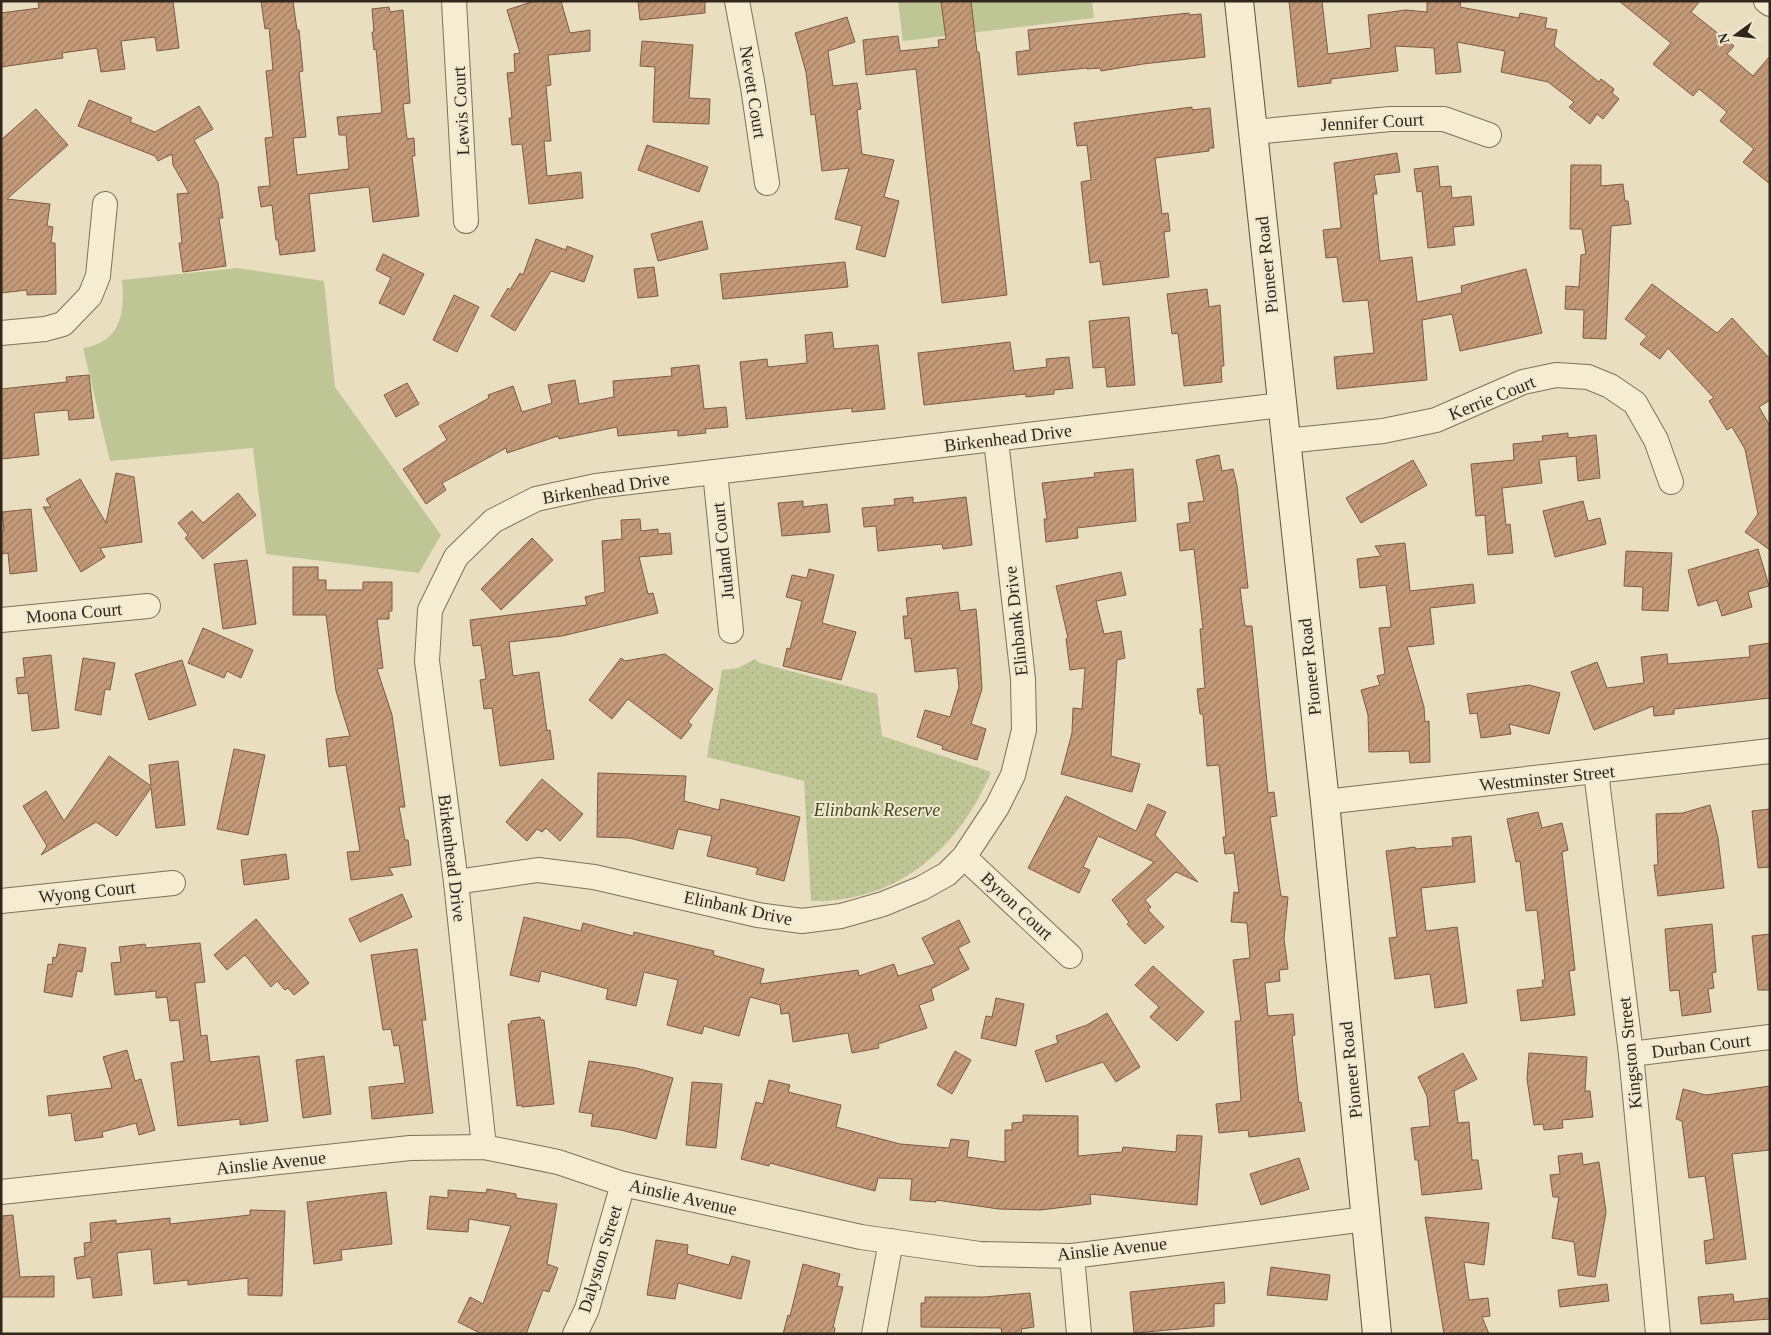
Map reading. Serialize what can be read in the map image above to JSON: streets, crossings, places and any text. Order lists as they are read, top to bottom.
{
  "streets": {
    "main road": ["Pioneer Road"],
    "street": [
      "Nevett Court",
      "Lewis Court",
      "Jennifer Court",
      "Kerrie Court",
      "Birkenhead Drive",
      "Jutland Court",
      "Moona Court",
      "Elinbank Drive",
      "Westminster Street",
      "Wyong Court",
      "Byron Court",
      "Durban Court",
      "Kingston Street",
      "Ainslie Avenue",
      "Dalyston Street"
    ]
  },
  "crossings": [
    ["Jennifer Court", "Pioneer Road"],
    ["Pioneer Road", "Kerrie Court"],
    ["Pioneer Road", "Birkenhead Drive"],
    ["Pioneer Road", "Westminster Street"],
    ["Pioneer Road", "Ainslie Avenue"],
    ["Birkenhead Drive", "Jutland Court"],
    ["Birkenhead Drive", "Elinbank Drive"],
    ["Birkenhead Drive", "Ainslie Avenue"],
    ["Elinbank Drive", "Byron Court"],
    ["Westminster Street", "Kingston Street"],
    ["Durban Court", "Kingston Street"],
    ["Ainslie Avenue", "Dalyston Street"]
  ],
  "parks": ["Elinbank Reserve"],
  "north": "left"
}
